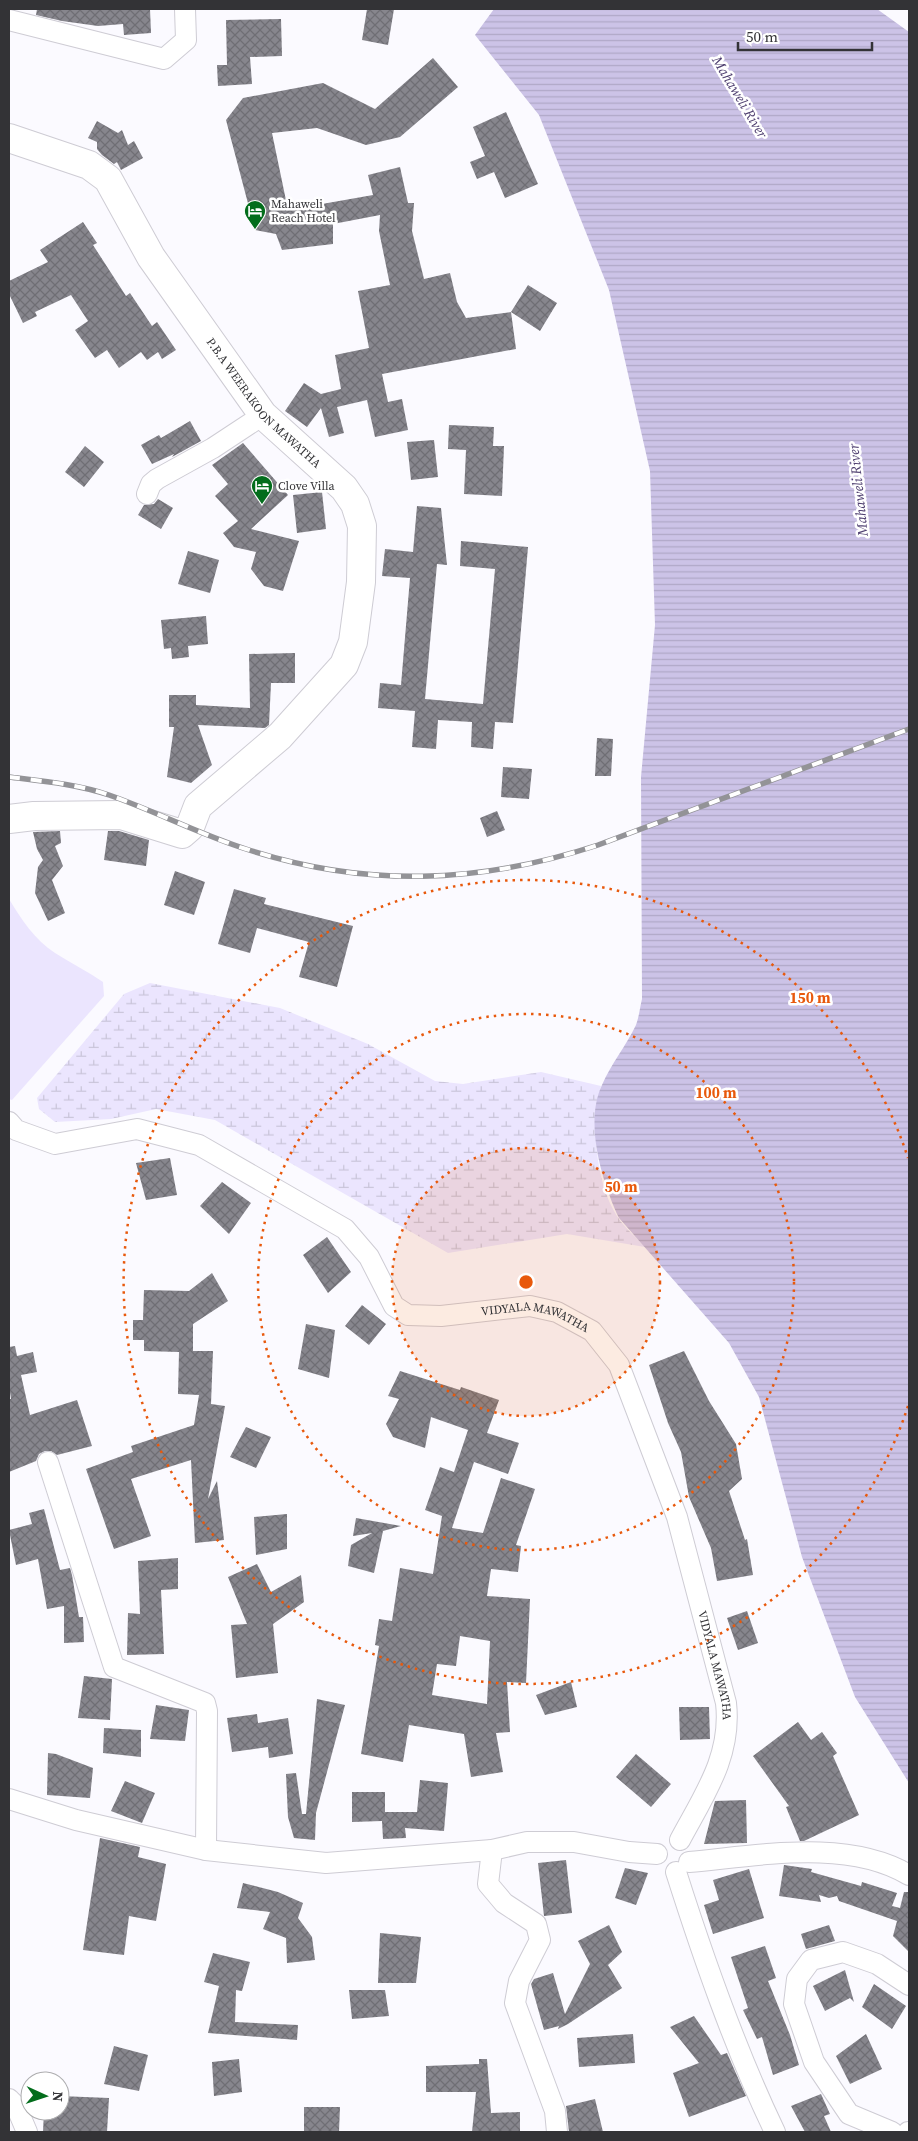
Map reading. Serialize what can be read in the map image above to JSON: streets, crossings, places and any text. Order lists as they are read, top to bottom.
{
  "streets": {
    "street": ["P.B.A WEERAKOON MAWATHA", "VIDYALA MAWATHA"]
  },
  "water": ["Mahaweli River"],
  "places": {
    "hotel": ["Mahaweli Reach Hotel", "Clove Villa"]
  },
  "scale_bar": "50 m",
  "north": "right",
  "rings": ["150 m", "100 m", "50 m"]
}
